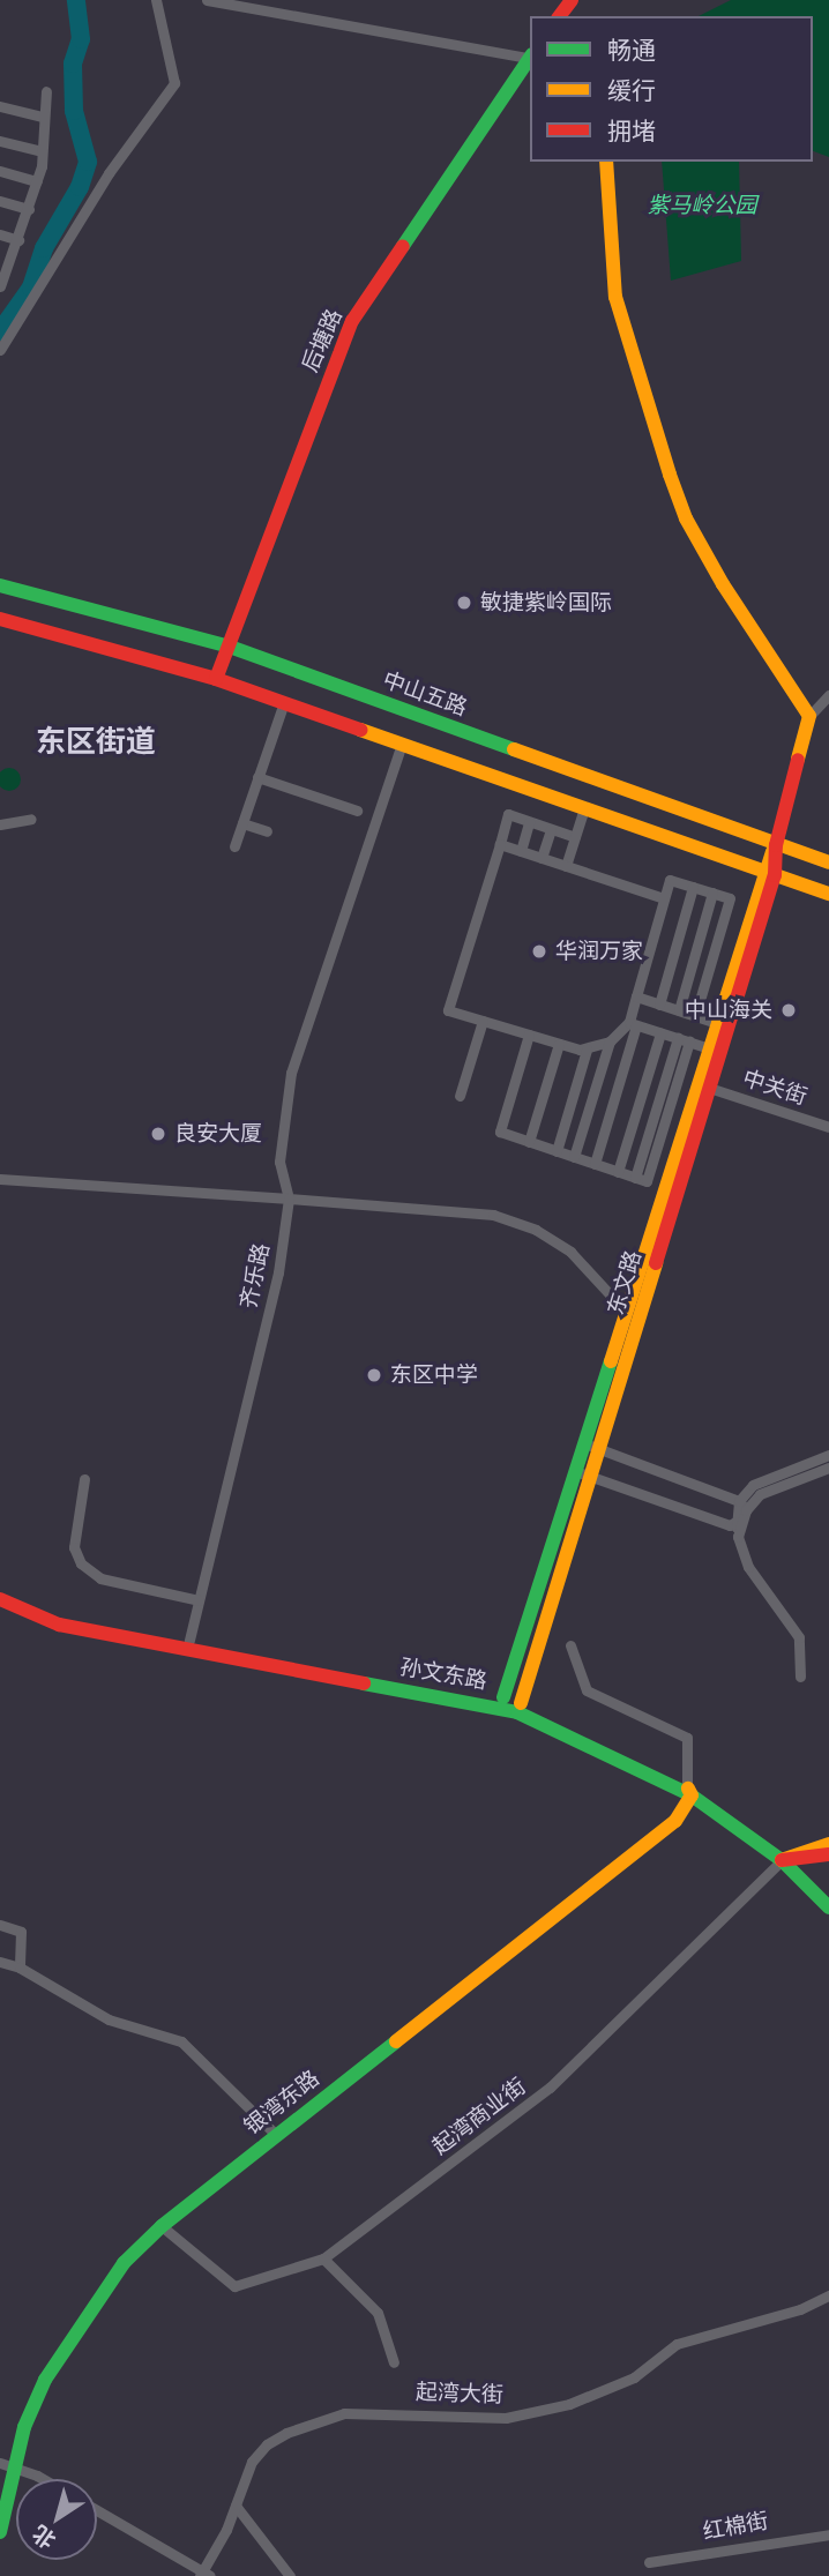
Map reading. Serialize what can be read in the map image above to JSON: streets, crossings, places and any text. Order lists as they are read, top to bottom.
{
  "streets": {
    "street": [
      "后塘路",
      "中山五路",
      "中关街",
      "齐乐路",
      "东文路",
      "孙文东路",
      "银湾东路",
      "起湾商业街",
      "起湾大街",
      "红棉街"
    ]
  },
  "crossings": [
    ["后塘路", "中山五路"],
    ["中关街", "东文路"],
    ["齐乐路", "孙文东路"],
    ["东文路", "孙文东路"],
    ["孙文东路", "银湾东路"],
    ["孙文东路", "起湾商业街"],
    ["银湾东路", "起湾商业街"]
  ],
  "districts": ["东区街道"],
  "parks": ["紫马岭公园"],
  "places": [
    "敏捷紫岭国际",
    "华润万家",
    "中山海关",
    "良安大厦",
    "东区中学"
  ],
  "legend": ["畅通", "缓行", "拥堵"],
  "north": "bottom left"
}
